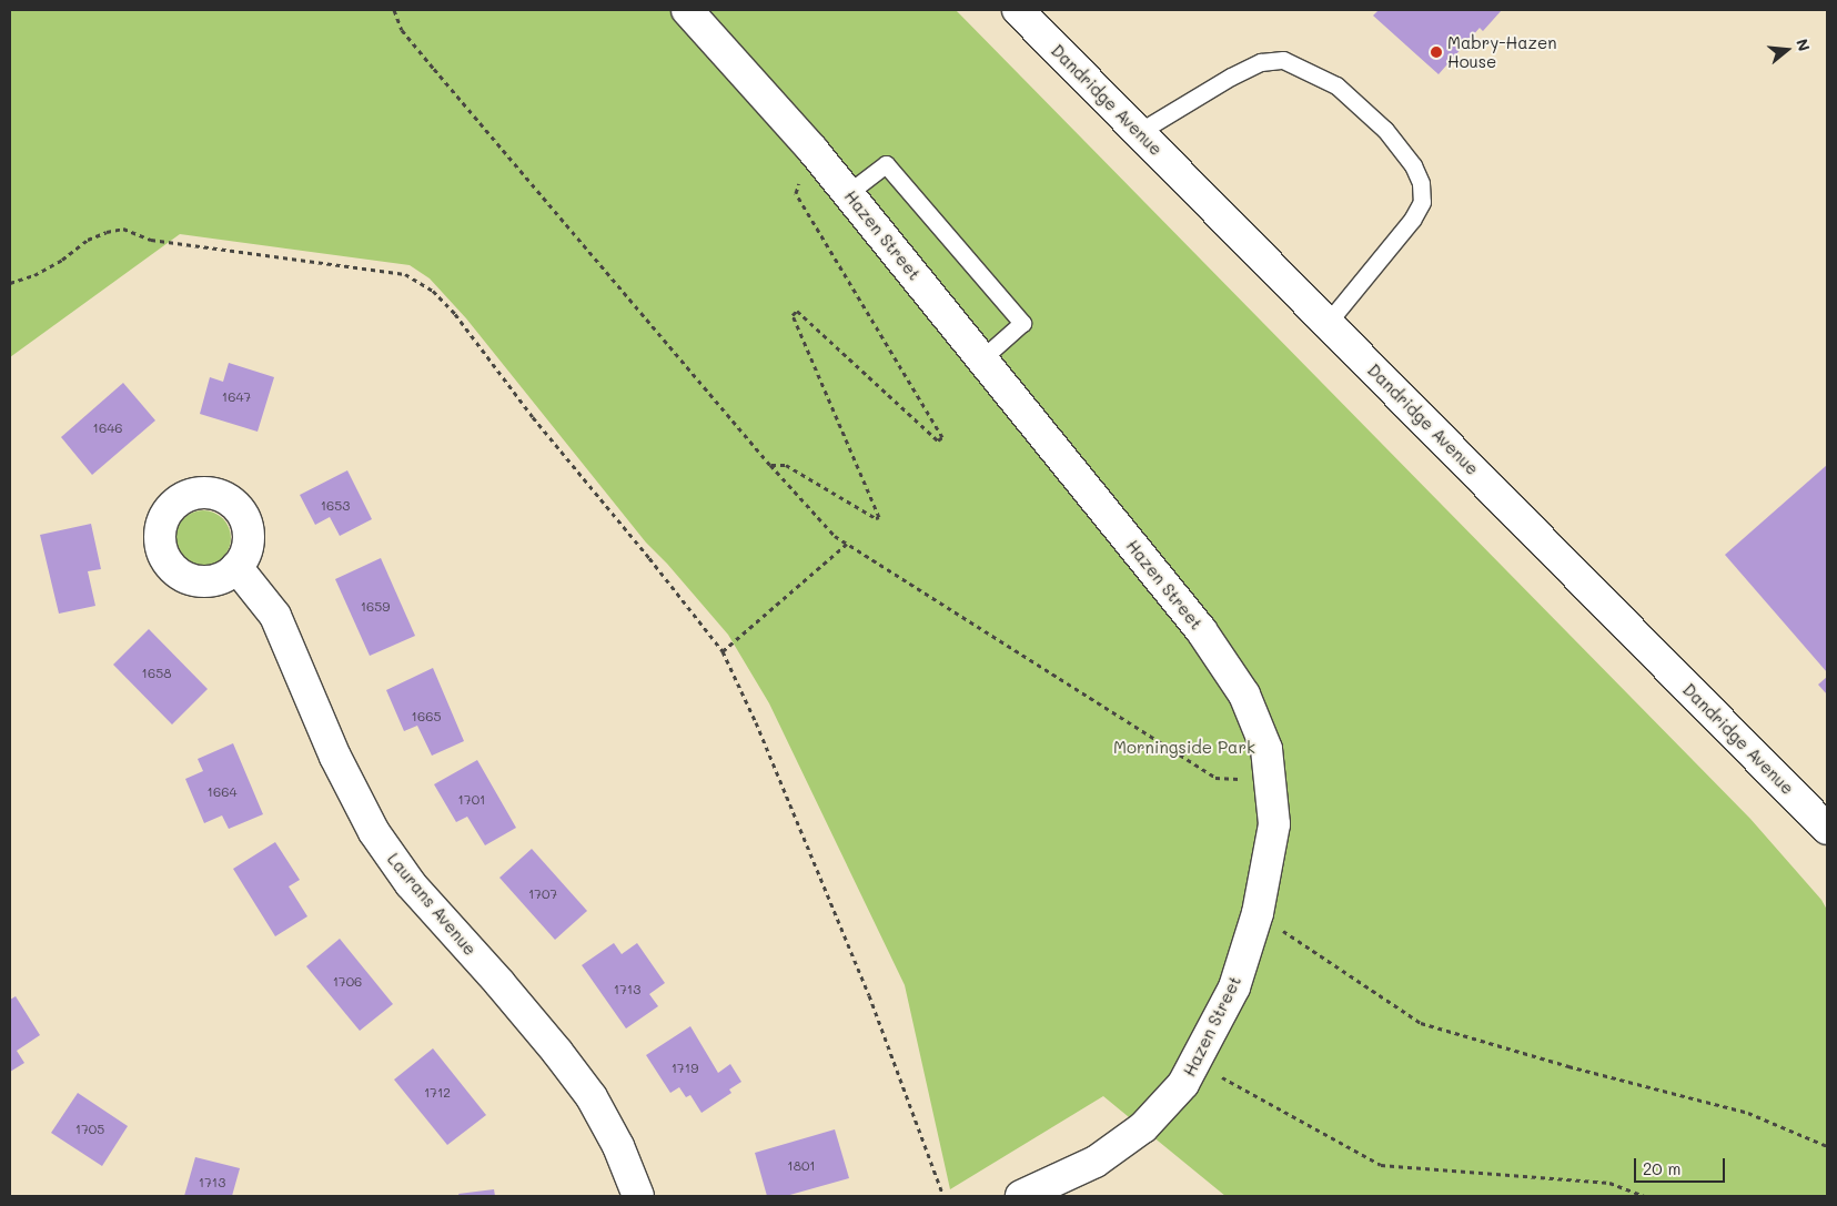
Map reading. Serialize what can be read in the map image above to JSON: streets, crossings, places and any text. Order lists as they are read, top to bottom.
{
  "streets": {
    "street": ["Dandridge Avenue", "Hazen Street", "Laurans Avenue"]
  },
  "parks": ["Morningside Park"],
  "places": ["Mabry-Hazen House"],
  "house_numbers": [
    "1647",
    "1646",
    "1653",
    "1659",
    "1658",
    "1665",
    "1664",
    "1701",
    "1707",
    "1706",
    "1713",
    "1719",
    "1712",
    "1705",
    "1801",
    "1713"
  ],
  "scale_bar": "20 m",
  "north": "right"
}
